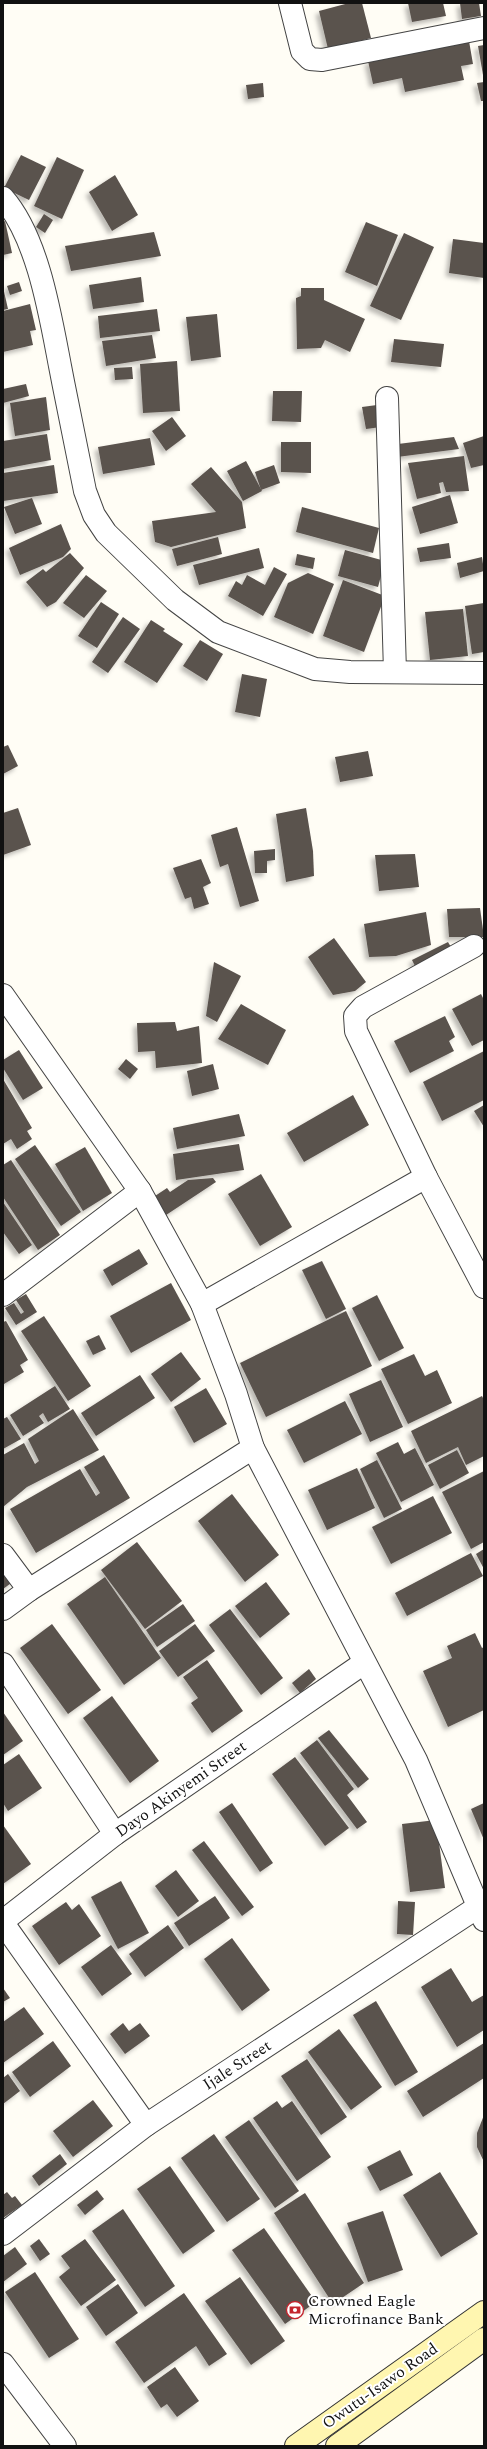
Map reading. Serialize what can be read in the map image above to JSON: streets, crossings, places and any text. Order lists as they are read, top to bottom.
{
  "streets": {
    "street": ["Dayo Akinyemi Street", "Ijale Street", "Owutu-Isawo Road"]
  },
  "places": {
    "bank": ["Crowned Eagle Microfinance Bank"]
  }
}
